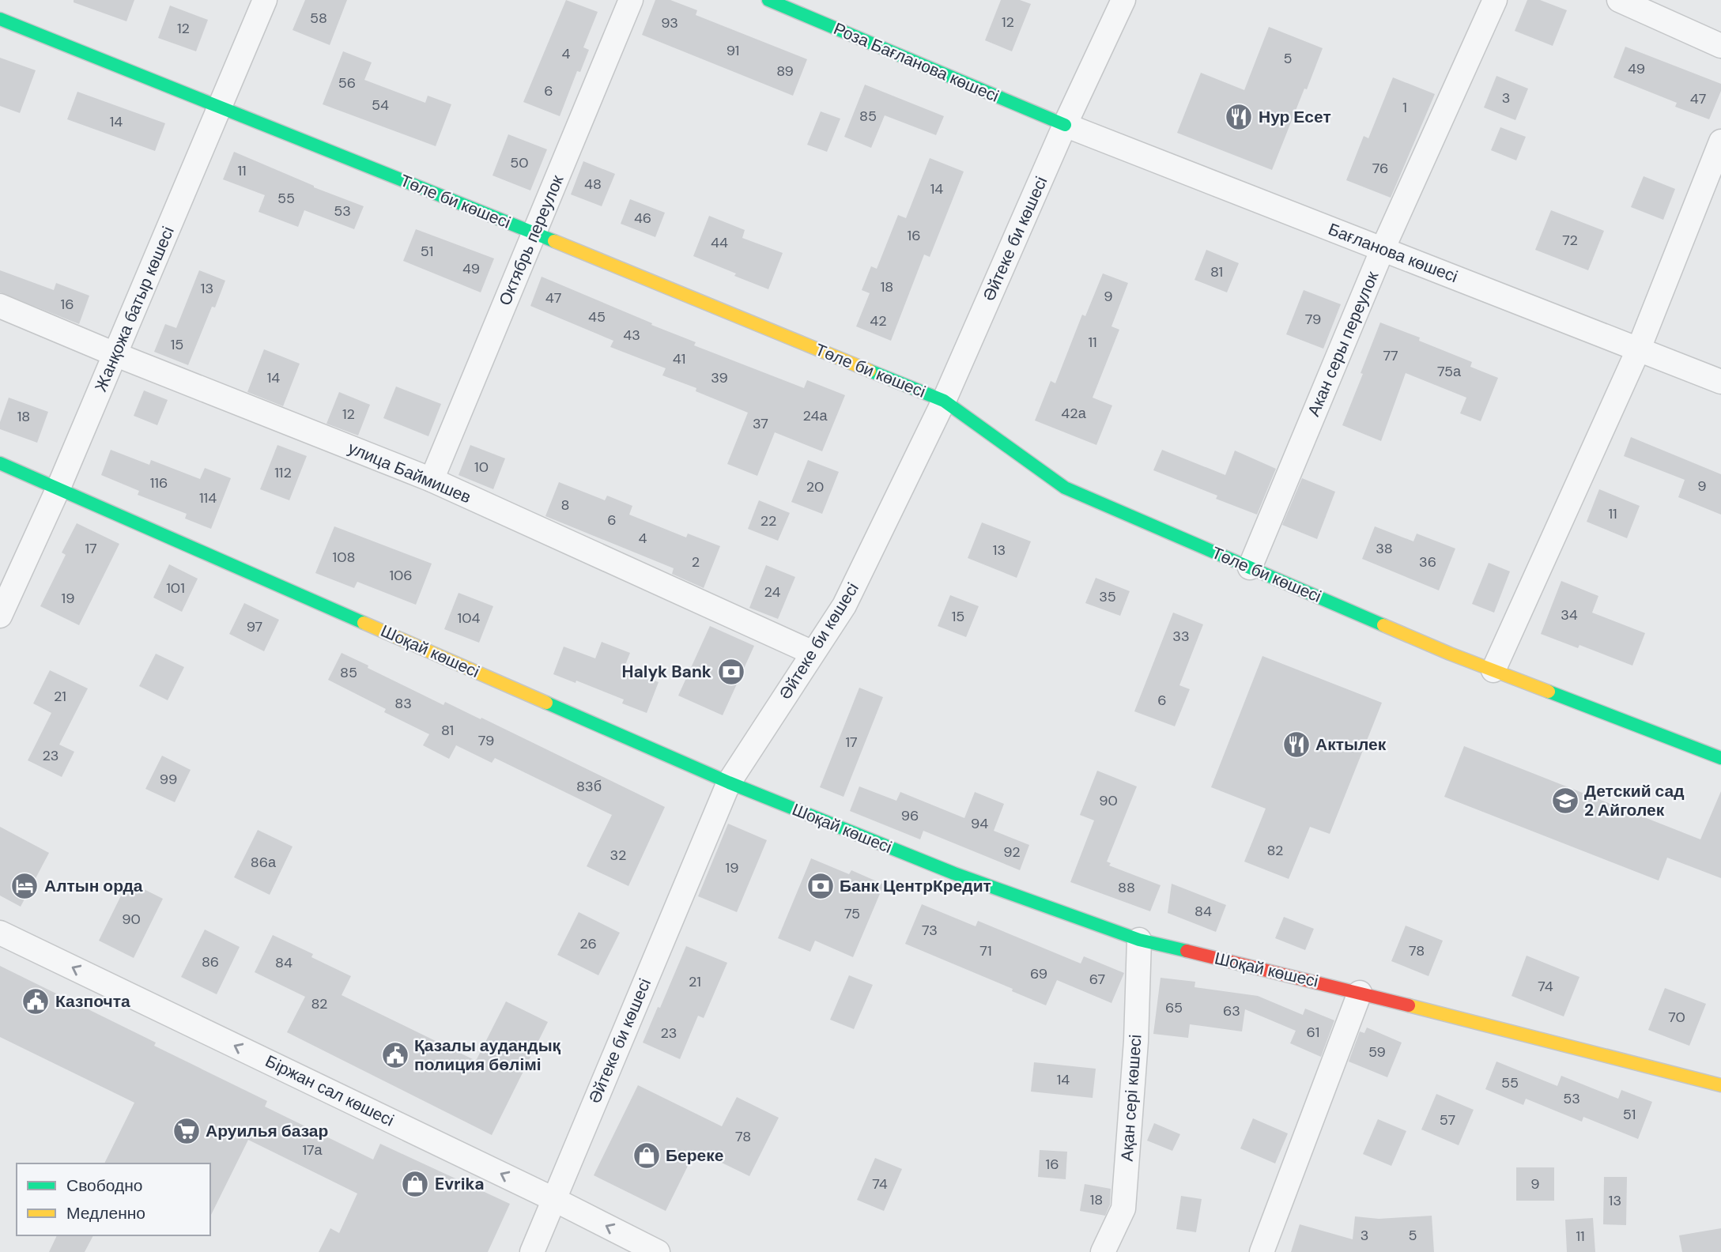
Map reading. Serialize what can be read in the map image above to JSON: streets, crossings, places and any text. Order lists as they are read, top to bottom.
{
  "streets": {
    "street": [
      "Роза Бағланова көшесі",
      "Төле би көшесі",
      "Әйтеке би көшесі",
      "Октябрь переулок",
      "Бағланова көшесі",
      "Жанқожа батыр көшесі",
      "Акан серы переулок",
      "улица Баймишев",
      "Шоқай көшесі",
      "Біржан сал көшесі",
      "Ақан сері көшесі"
    ]
  },
  "crossings": [
    ["Роза Бағланова көшесі", "Әйтеке би көшесі"],
    ["Роза Бағланова көшесі", "Бағланова көшесі"],
    ["Төле би көшесі", "Әйтеке би көшесі"],
    ["Төле би көшесі", "Октябрь переулок"],
    ["Төле би көшесі", "Жанқожа батыр көшесі"],
    ["Төле би көшесі", "Акан серы переулок"],
    ["Әйтеке би көшесі", "Бағланова көшесі"],
    ["Әйтеке би көшесі", "улица Баймишев"],
    ["Әйтеке би көшесі", "Шоқай көшесі"],
    ["Әйтеке би көшесі", "Біржан сал көшесі"],
    ["Октябрь переулок", "улица Баймишев"],
    ["Бағланова көшесі", "Акан серы переулок"],
    ["Жанқожа батыр көшесі", "улица Баймишев"],
    ["Жанқожа батыр көшесі", "Шоқай көшесі"],
    ["Шоқай көшесі", "Ақан сері көшесі"]
  ],
  "one_way": ["Біржан сал көшесі"],
  "places": {
    "restaurant": ["Нур Есет", "Актылек"],
    "bank": ["Halyk Bank", "Банк ЦентрКредит"],
    "school or university": ["Детский сад 2 Айголек"],
    "hotel": ["Алтын орда"],
    "public building": ["Казпочта", "Қазалы аудандық полиция бөлімі"],
    "supermarket": ["Аруилья базар"],
    "shop": ["Береке", "Evrika"]
  },
  "house_numbers": [
    "58",
    "12",
    "93",
    "12",
    "91",
    "4",
    "5",
    "49",
    "89",
    "56",
    "6",
    "3",
    "47",
    "54",
    "1",
    "85",
    "14",
    "50",
    "76",
    "11",
    "48",
    "14",
    "55",
    "53",
    "46",
    "16",
    "72",
    "44",
    "51",
    "49",
    "81",
    "18",
    "13",
    "9",
    "47",
    "16",
    "45",
    "79",
    "42",
    "43",
    "11",
    "15",
    "77",
    "41",
    "75а",
    "14",
    "39",
    "42а",
    "12",
    "24а",
    "18",
    "37",
    "10",
    "112",
    "116",
    "9",
    "20",
    "114",
    "8",
    "11",
    "6",
    "22",
    "4",
    "17",
    "38",
    "13",
    "108",
    "2",
    "36",
    "106",
    "101",
    "24",
    "35",
    "19",
    "34",
    "15",
    "104",
    "97",
    "33",
    "85",
    "21",
    "6",
    "83",
    "81",
    "79",
    "17",
    "23",
    "99",
    "83б",
    "90",
    "96",
    "94",
    "82",
    "92",
    "32",
    "86а",
    "19",
    "88",
    "84",
    "75",
    "90",
    "73",
    "26",
    "71",
    "78",
    "86",
    "84",
    "69",
    "67",
    "21",
    "74",
    "82",
    "65",
    "63",
    "70",
    "61",
    "23",
    "59",
    "14",
    "55",
    "53",
    "51",
    "57",
    "78",
    "17а",
    "16",
    "74",
    "9",
    "18",
    "13",
    "3",
    "5",
    "11"
  ],
  "legend": ["Свободно", "Медленно"]
}
